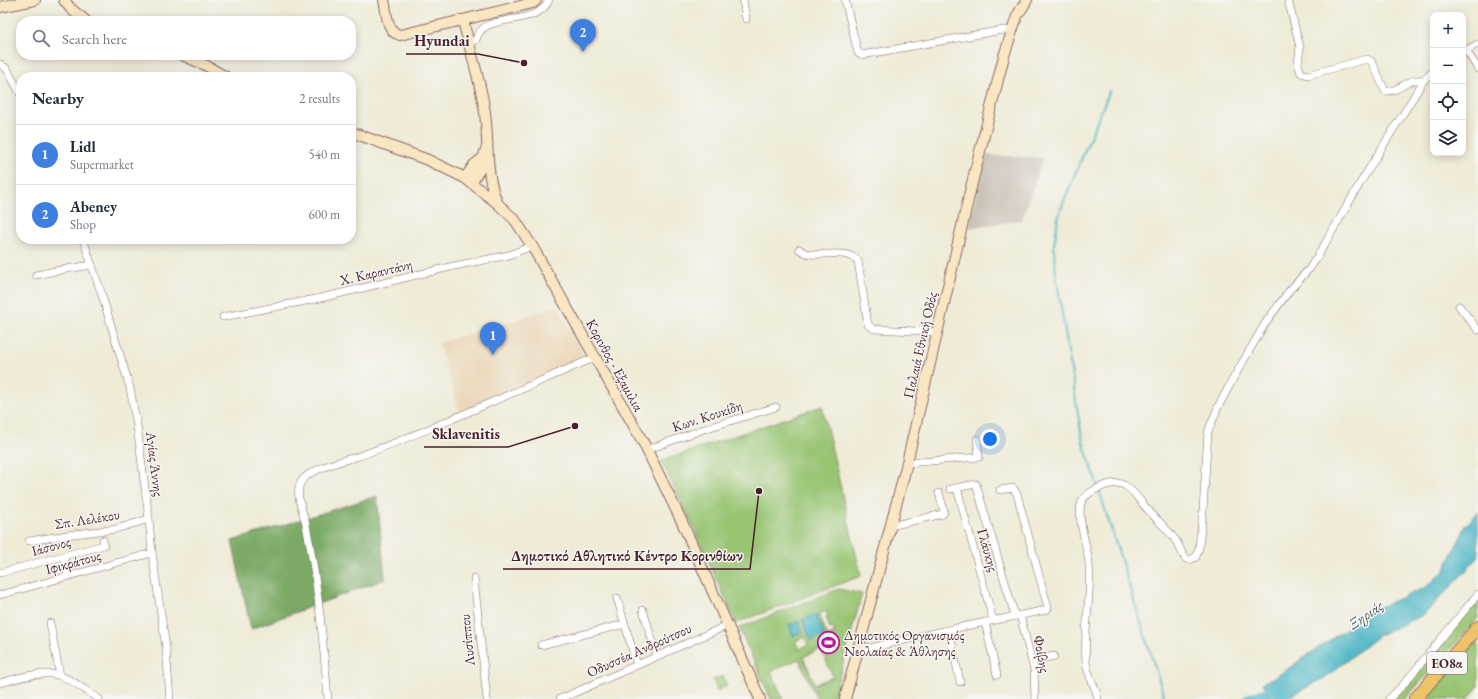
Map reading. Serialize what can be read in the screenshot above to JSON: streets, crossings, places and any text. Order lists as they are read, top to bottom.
{
  "streets": {
    "highway": ["ΕΟ8α"],
    "street": [
      "Χ. Καραντάνη",
      "Παλαιά Εθνική Οδός",
      "Κορινθος - Εξαμιλια",
      "Κων. Κουκίδη",
      "Αγίας Άννης",
      "Σπ. Λελέκου",
      "Ιάσονος",
      "Γλάυκης",
      "Ιφικράτους",
      "Λυσίππου",
      "Οδυσσέα Ανδρούτσου",
      "Φοίβης"
    ]
  },
  "crossings": [
    ["Χ. Καραντάνη", "Κορινθος - Εξαμιλια"],
    ["Κορινθος - Εξαμιλια", "Κων. Κουκίδη"],
    ["Κορινθος - Εξαμιλια", "Οδυσσέα Ανδρούτσου"],
    ["Αγίας Άννης", "Σπ. Λελέκου"],
    ["Αγίας Άννης", "Ιφικράτους"],
    ["Γλάυκης", "Φοίβης"]
  ],
  "water": ["Ξηριάς"],
  "places": {
    "other": ["Hyundai", "Sklavenitis", "Δημοτικό Αθλητικό Κέντρο Κορινθίων"],
    "sports": ["Δημοτικός Οργανισμός Νεολαίας & Άθλησης"]
  },
  "page": {
    "map_buttons": ["+", "−"],
    "search": "Search here",
    "pins": ["2", "1"],
    "heading": ["Nearby", "2 results"],
    "list": [
      {
        "mark": "1",
        "name": "Lidl",
        "note": "Supermarket",
        "value": "540 m"
      },
      {
        "mark": "2",
        "name": "Abeney",
        "note": "Shop",
        "value": "600 m"
      }
    ]
  }
}
